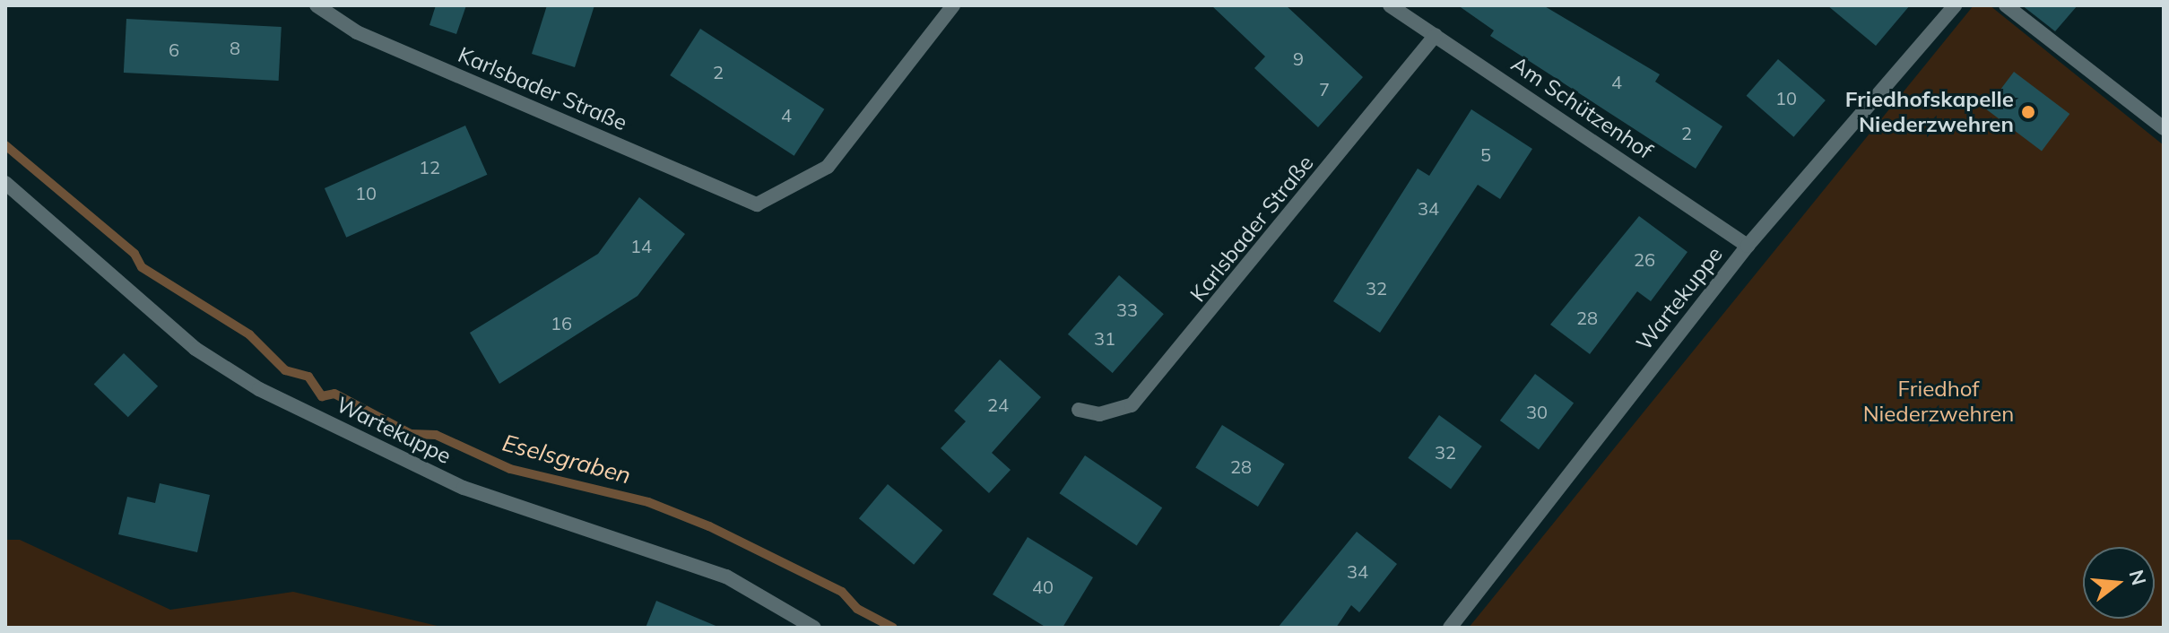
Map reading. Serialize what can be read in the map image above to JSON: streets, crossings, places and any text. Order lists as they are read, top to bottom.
{
  "streets": {
    "street": ["Karlsbader Straße", "Am Schützenhof", "Wartekuppe"]
  },
  "crossings": [
    ["Karlsbader Straße", "Am Schützenhof"],
    ["Am Schützenhof", "Wartekuppe"]
  ],
  "water": ["Eselsgraben"],
  "parks": ["Friedhof Niederzwehren"],
  "places": ["Friedhofskapelle Niederzwehren"],
  "house_numbers": [
    "8",
    "6",
    "9",
    "2",
    "4",
    "7",
    "10",
    "4",
    "2",
    "5",
    "12",
    "10",
    "34",
    "14",
    "26",
    "32",
    "33",
    "28",
    "16",
    "31",
    "24",
    "30",
    "32",
    "28",
    "34",
    "40"
  ],
  "north": "right"
}
